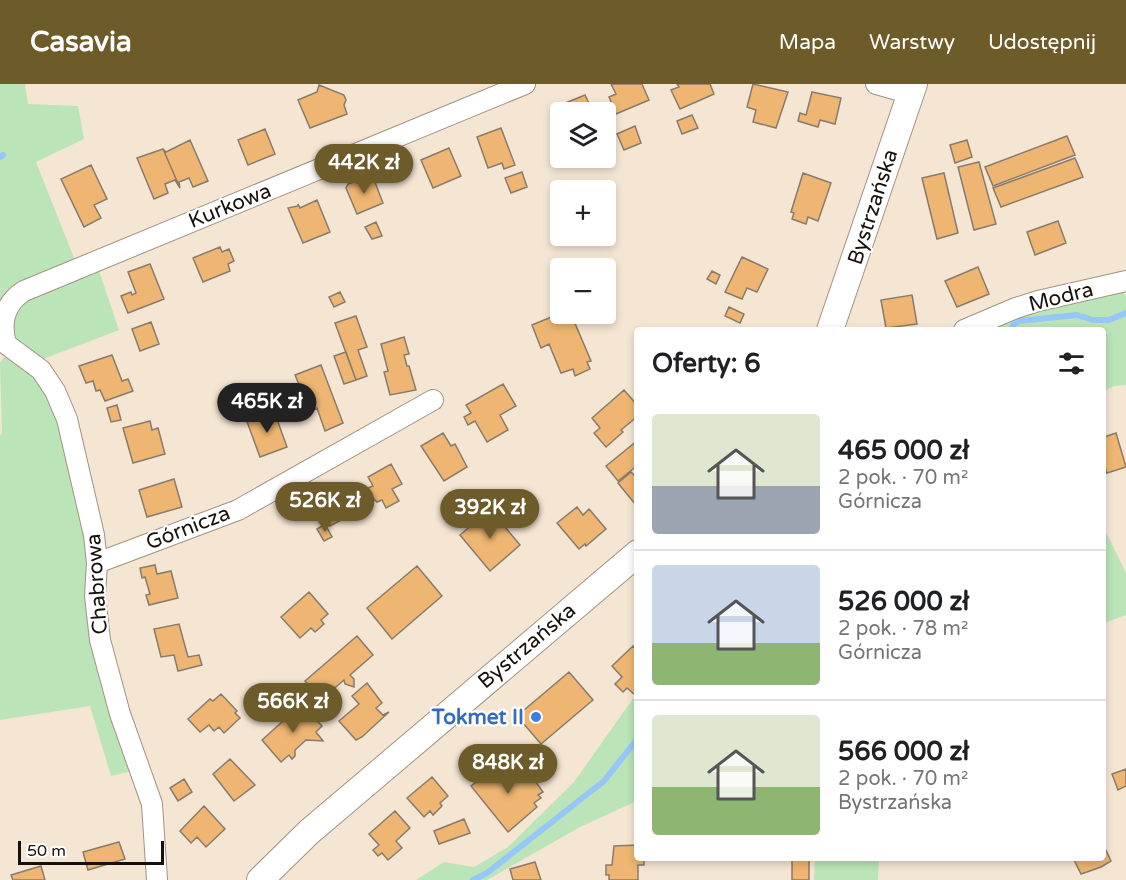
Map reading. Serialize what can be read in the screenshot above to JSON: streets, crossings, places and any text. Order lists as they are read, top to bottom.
{
  "streets": {
    "main road": ["Bystrzańska"],
    "street": [
      "Kurkowa",
      "Modra",
      "Górnicza",
      "Chabrowa"
    ]
  },
  "crossings": [
    ["Kurkowa", "Chabrowa"],
    ["Górnicza", "Chabrowa"]
  ],
  "places": ["Tokmet II"],
  "scale_bar": "50 m",
  "page": {
    "header": "Casavia",
    "nav": ["Mapa", "Warstwy", "Udostępnij"],
    "map_buttons": ["+", "−"],
    "price": [
      "442K zł",
      "465K zł",
      "526K zł",
      "392K zł",
      "566K zł",
      "848K zł"
    ],
    "heading": "Oferty: 6",
    "list": [
      {
        "name": "465 000 zł",
        "note": "2 pok. · 70 m² · Górnicza"
      },
      {
        "name": "526 000 zł",
        "note": "2 pok. · 78 m² · Górnicza"
      },
      {
        "name": "566 000 zł",
        "note": "2 pok. · 70 m² · Bystrzańska"
      }
    ],
    "scale": "50 m"
  }
}
